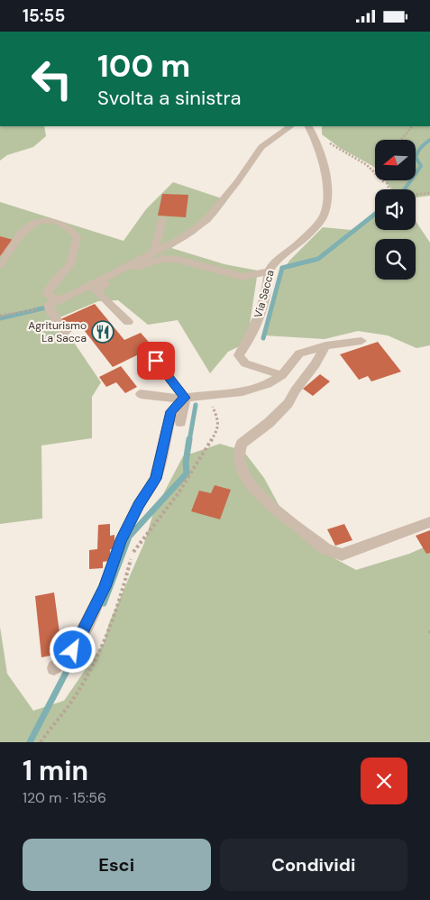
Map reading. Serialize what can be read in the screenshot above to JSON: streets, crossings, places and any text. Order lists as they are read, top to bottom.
{
  "streets": {
    "street": ["Via Sacca"]
  },
  "places": {
    "restaurant": ["Agriturismo La Sacca"]
  },
  "north": "left",
  "page": {
    "status": "15:55",
    "turn": ["100 m", "Svolta a sinistra"],
    "heading": ["1 min", "120 m · 15:56"],
    "buttons": ["Esci", "Condividi"]
  }
}
